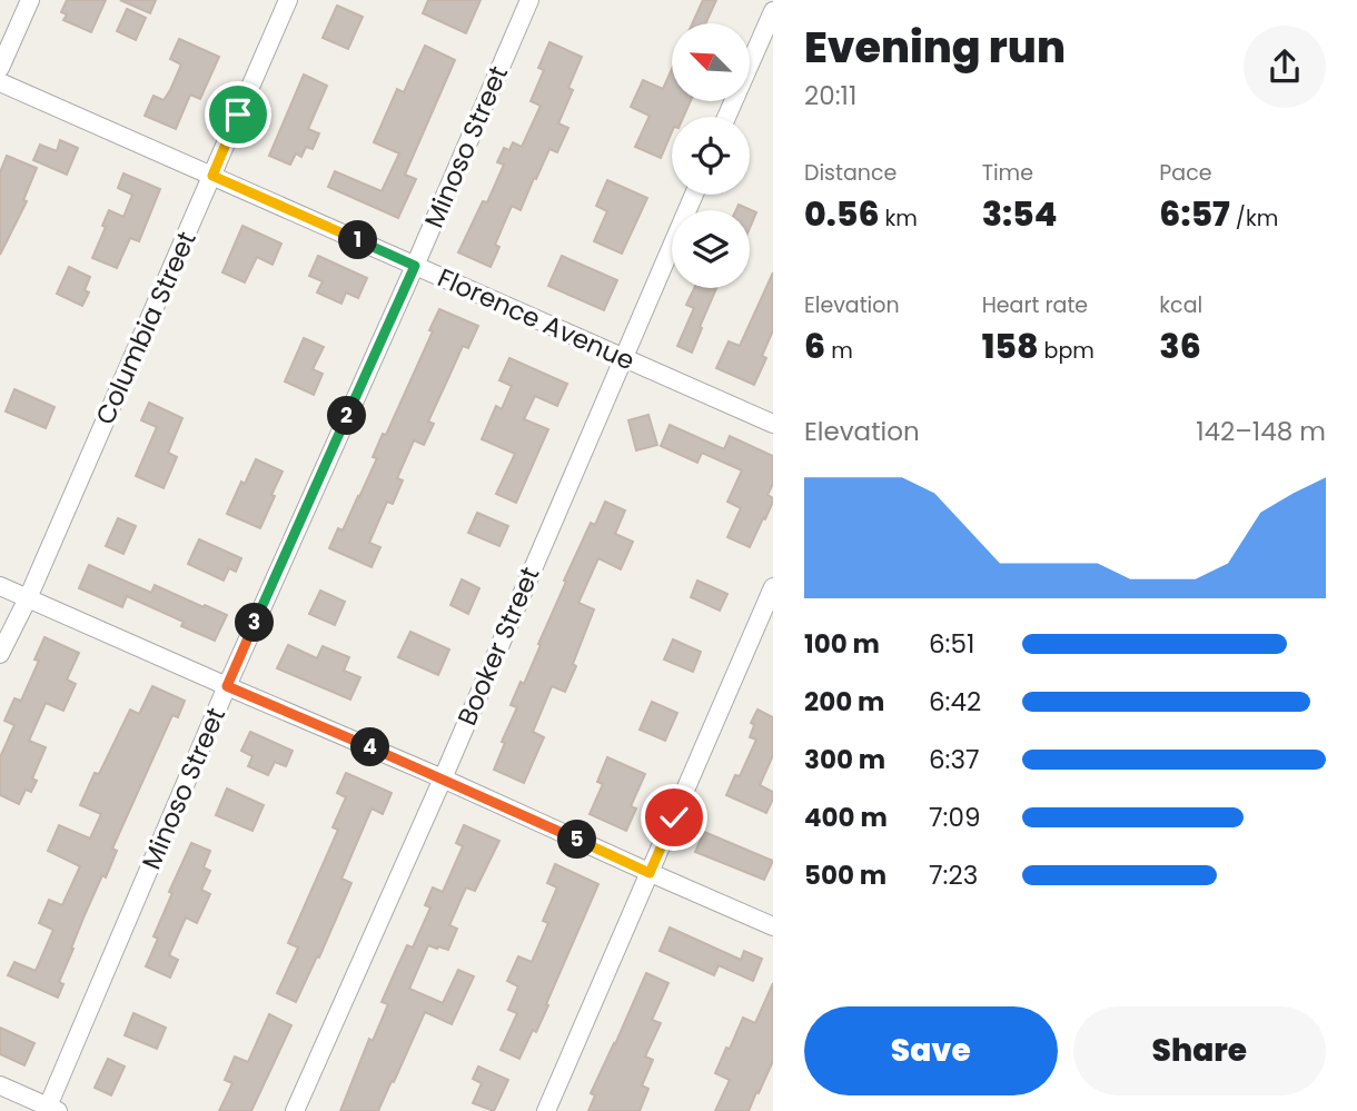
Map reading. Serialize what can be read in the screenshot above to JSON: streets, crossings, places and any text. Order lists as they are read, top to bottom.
{
  "streets": {
    "street": [
      "Minoso Street",
      "Florence Avenue",
      "Columbia Street",
      "Booker Street"
    ]
  },
  "crossings": [
    ["Minoso Street", "Florence Avenue"],
    ["Florence Avenue", "Columbia Street"],
    ["Florence Avenue", "Booker Street"]
  ],
  "north": "top left",
  "page": {
    "heading": ["Evening run", "20:11"],
    "stats": [
      ["Distance", "0.56 km"],
      ["Time", "3:54"],
      ["Pace", "6:57 /km"],
      ["Elevation", "6 m"],
      ["Heart rate", "158 bpm"],
      ["kcal", "36"]
    ],
    "pins": [
      "1",
      "2",
      "3",
      "4",
      "5"
    ],
    "chart": ["Elevation", "142–148 m"],
    "list": [
      {
        "name": "100 m",
        "note": "6:51"
      },
      {
        "name": "200 m",
        "note": "6:42"
      },
      {
        "name": "300 m",
        "note": "6:37"
      },
      {
        "name": "400 m",
        "note": "7:09"
      },
      {
        "name": "500 m",
        "note": "7:23"
      }
    ],
    "buttons": ["Save", "Share"]
  }
}
